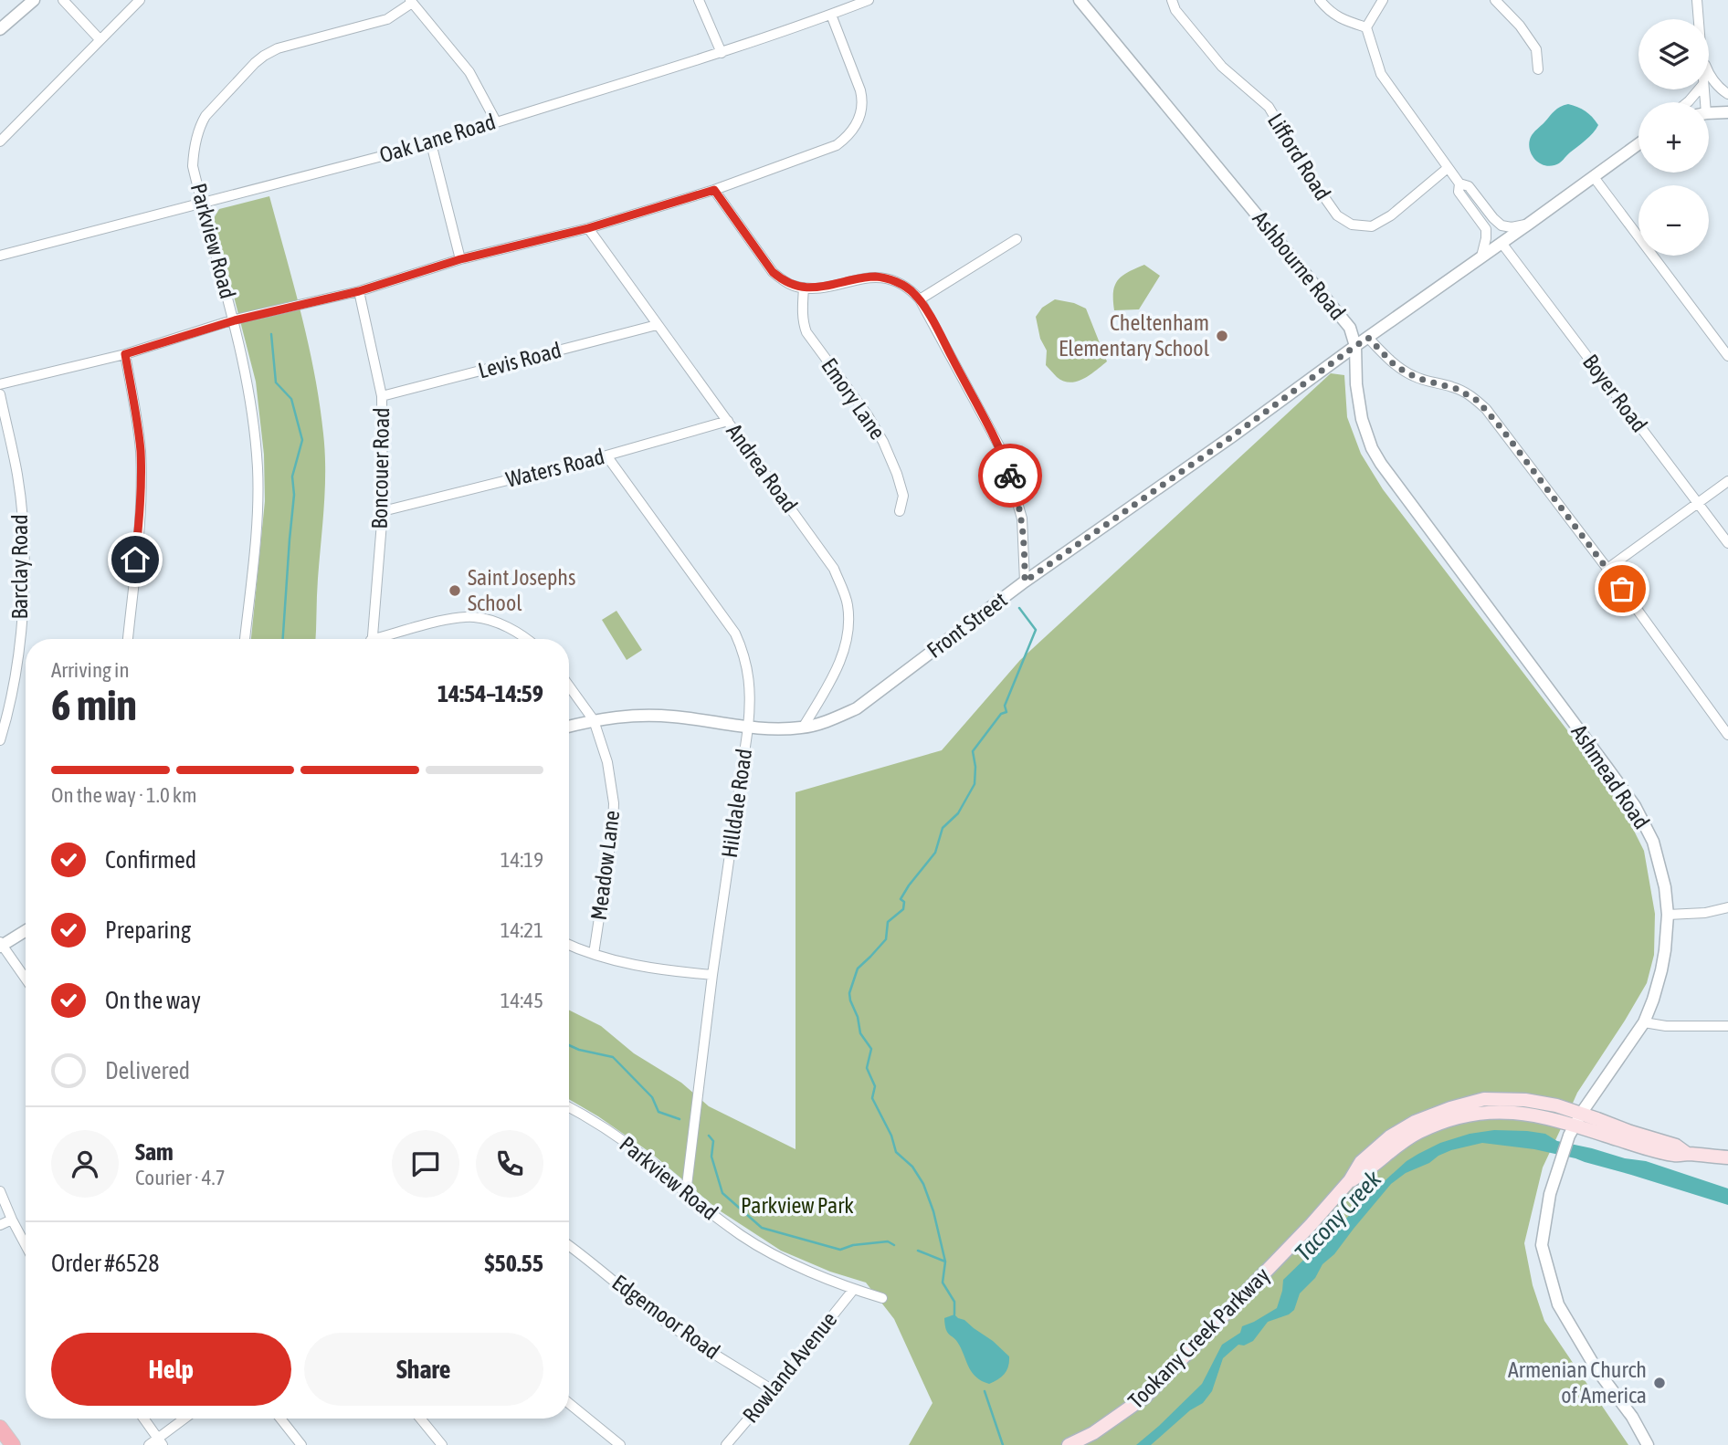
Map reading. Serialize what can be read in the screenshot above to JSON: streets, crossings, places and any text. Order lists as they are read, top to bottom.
{
  "streets": {
    "main road": ["Tookany Creek Parkway"],
    "street": [
      "Oak Lane Road",
      "Lifford Road",
      "Parkview Road",
      "Ashbourne Road",
      "Levis Road",
      "Boyer Road",
      "Emory Lane",
      "Boncouer Road",
      "Waters Road",
      "Andrea Road",
      "Barclay Road",
      "Front Street",
      "Ashmead Road",
      "Hilldale Road",
      "Meadow Lane",
      "Edgemoor Road",
      "Rowland Avenue"
    ]
  },
  "crossings": [
    ["Oak Lane Road", "Parkview Road"],
    ["Parkview Road", "Hilldale Road"],
    ["Parkview Road", "Rowland Avenue"],
    ["Ashbourne Road", "Boyer Road"],
    ["Ashbourne Road", "Front Street"],
    ["Ashbourne Road", "Ashmead Road"],
    ["Levis Road", "Boncouer Road"],
    ["Levis Road", "Andrea Road"],
    ["Boncouer Road", "Waters Road"],
    ["Waters Road", "Andrea Road"],
    ["Waters Road", "Hilldale Road"],
    ["Andrea Road", "Front Street"],
    ["Front Street", "Ashmead Road"],
    ["Front Street", "Hilldale Road"],
    ["Front Street", "Meadow Lane"],
    ["Ashmead Road", "Tookany Creek Parkway"],
    ["Edgemoor Road", "Rowland Avenue"]
  ],
  "water": ["Tacony Creek"],
  "parks": ["Parkview Park"],
  "places": ["Cheltenham Elementary School", "Saint Josephs School", "Armenian Church of America"],
  "page": {
    "map_buttons": ["+", "−"],
    "heading": ["6 min", "Arriving in", "14:54–14:59"],
    "panel": [
      "Sam",
      "Courier · 4.7",
      "Order #6528",
      "$50.55"
    ],
    "bar": "On the way · 1.0 km",
    "list": [
      ["Confirmed", "14:19"],
      ["Preparing", "14:21"],
      ["On the way", "14:45"],
      "Delivered"
    ],
    "buttons": ["Help", "Share"]
  }
}
